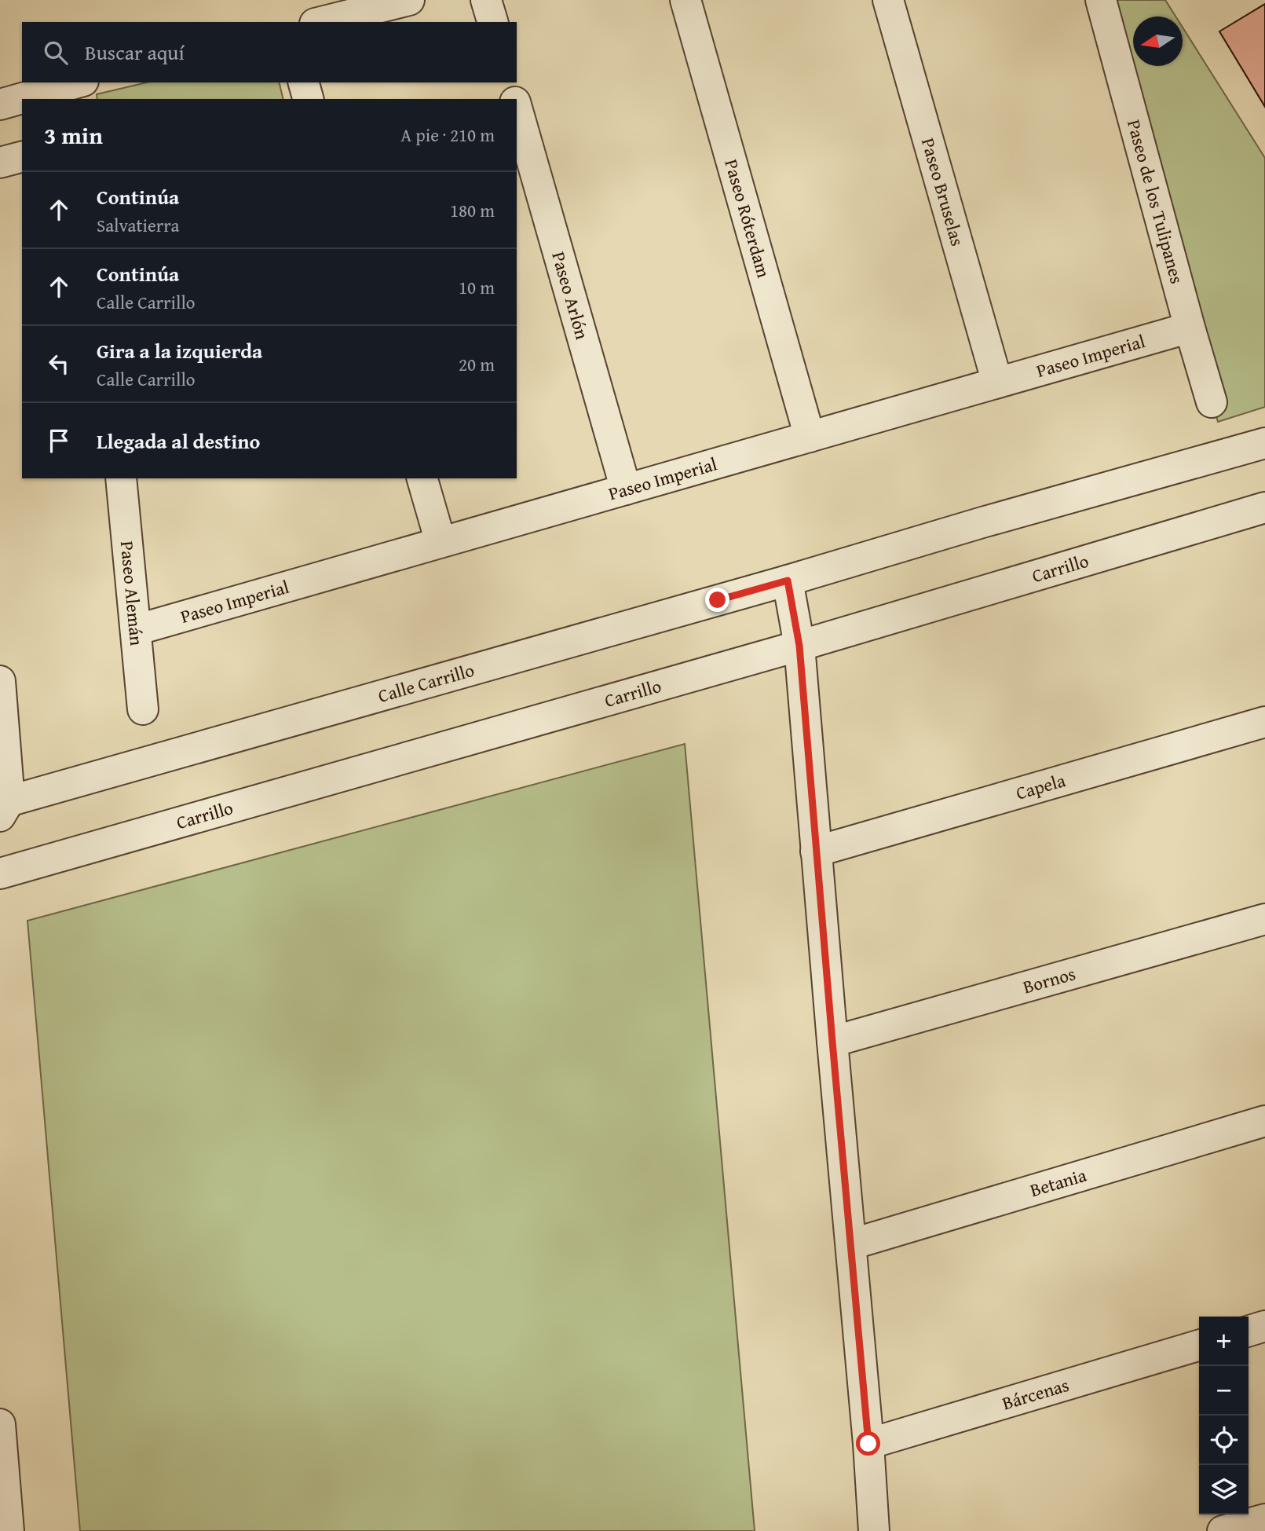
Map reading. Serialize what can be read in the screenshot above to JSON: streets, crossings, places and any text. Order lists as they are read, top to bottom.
{
  "streets": {
    "street": [
      "Paseo Bruselas",
      "Paseo de los Tulipanes",
      "Paseo Róterdam",
      "Paseo Arlón",
      "Paseo Imperial",
      "Carrillo",
      "Paseo Alemán",
      "Calle Carrillo",
      "Capela",
      "Bornos",
      "Betania",
      "Bárcenas"
    ]
  },
  "crossings": [
    ["Paseo Bruselas", "Paseo Imperial"],
    ["Paseo de los Tulipanes", "Paseo Imperial"],
    ["Paseo Róterdam", "Paseo Imperial"],
    ["Paseo Arlón", "Paseo Imperial"],
    ["Paseo Imperial", "Paseo Alemán"]
  ],
  "north": "left",
  "page": {
    "search": "Buscar aquí",
    "heading": ["3 min", "A pie · 210 m"],
    "list": [
      ["Continúa", "Salvatierra", "180 m"],
      ["Continúa", "Calle Carrillo", "10 m"],
      ["Gira a la izquierda", "Calle Carrillo", "20 m"],
      "Llegada al destino"
    ],
    "map_buttons": ["+", "−"]
  }
}
